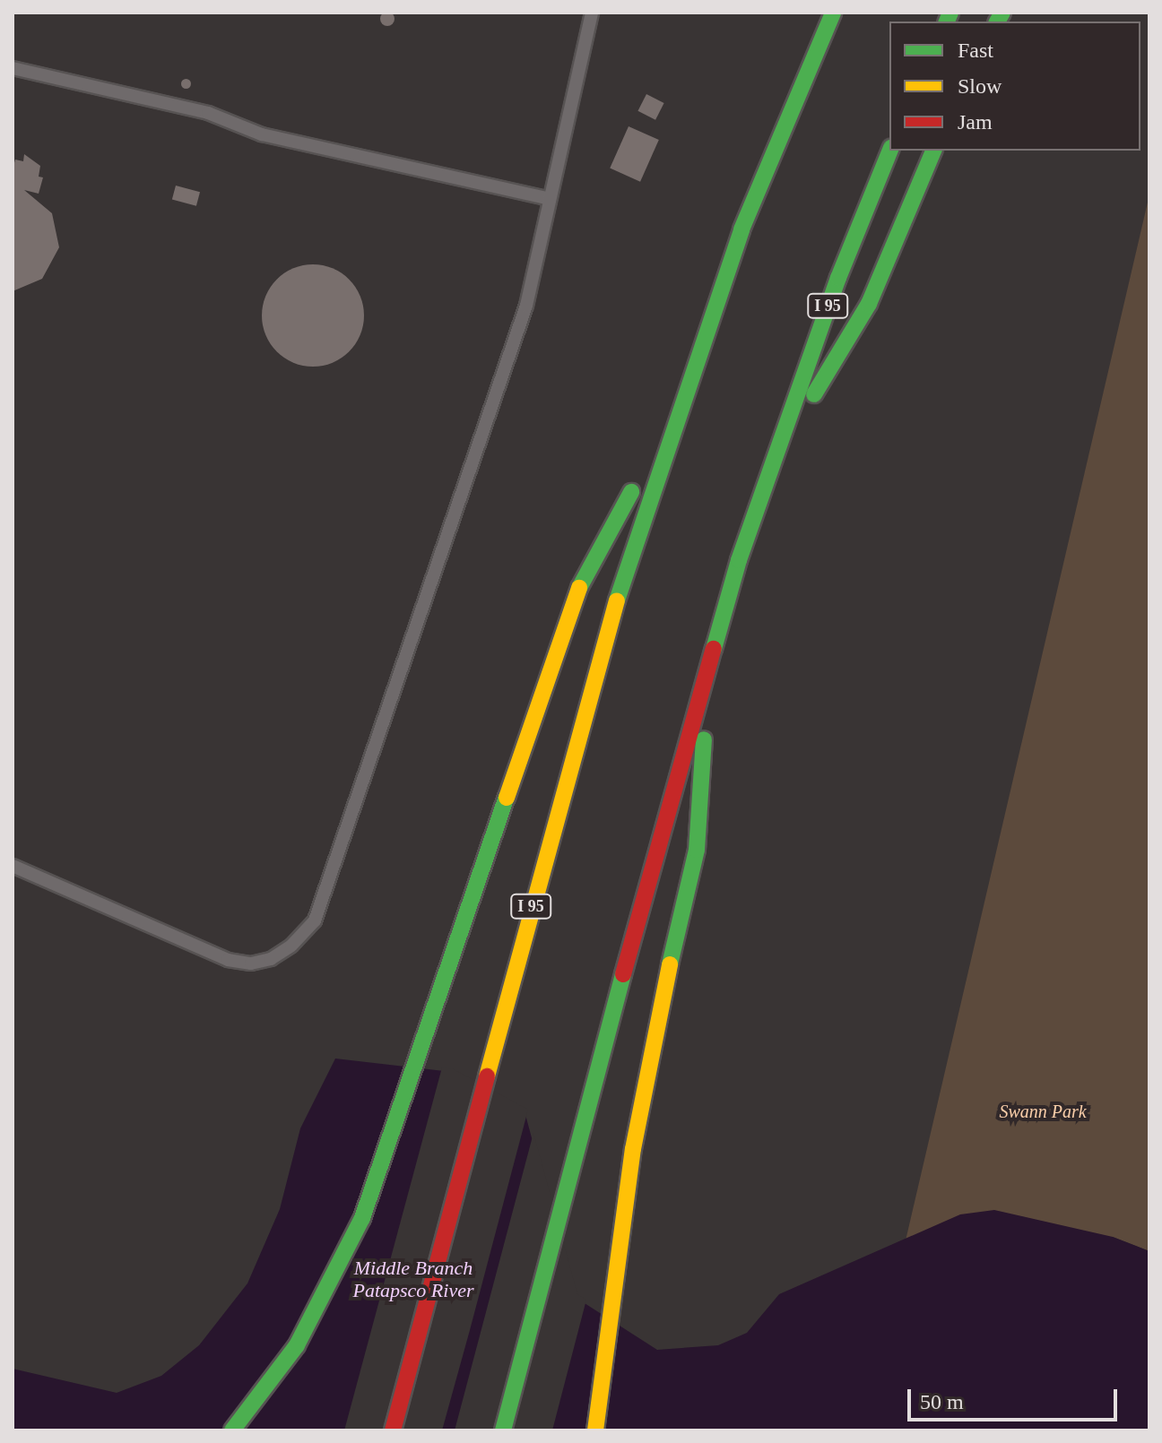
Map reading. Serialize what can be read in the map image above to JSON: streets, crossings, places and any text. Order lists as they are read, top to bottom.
{
  "streets": {
    "highway": ["I 95"]
  },
  "water": ["Middle Branch Patapsco River"],
  "parks": ["Swann Park"],
  "legend": ["Fast", "Slow", "Jam"],
  "scale_bar": "50 m"
}
